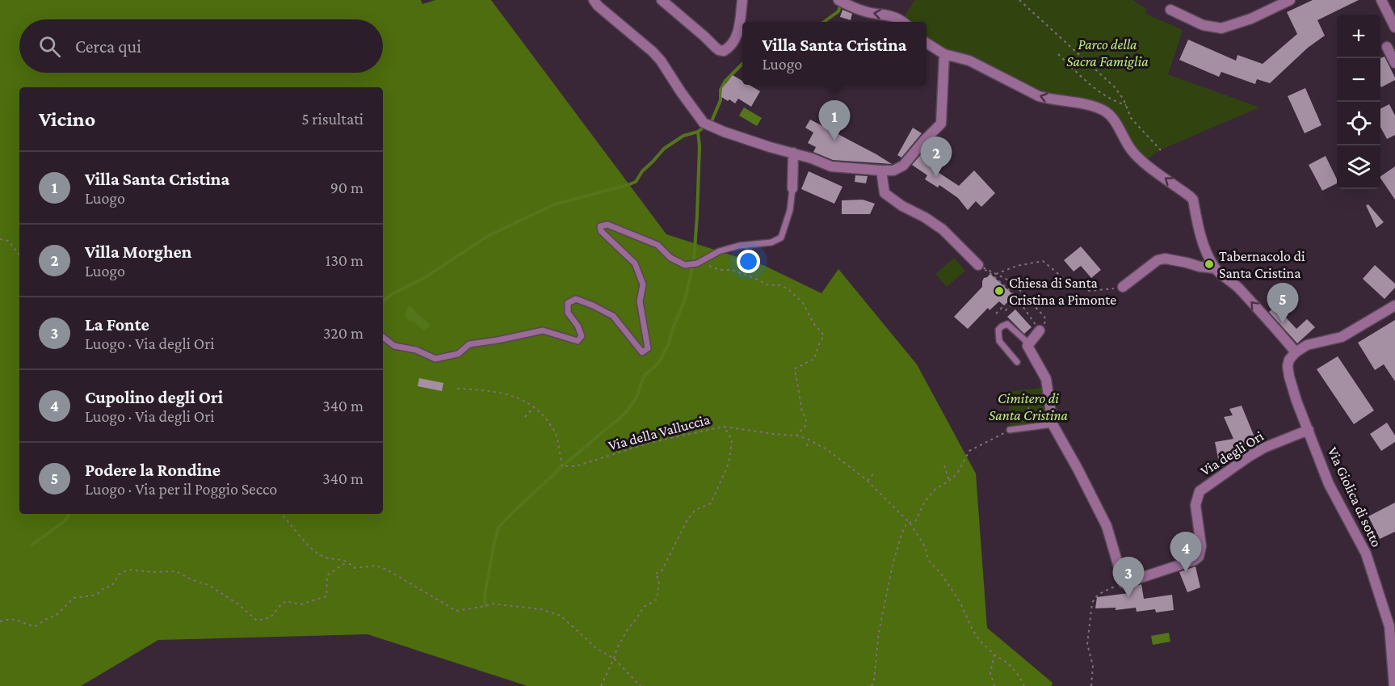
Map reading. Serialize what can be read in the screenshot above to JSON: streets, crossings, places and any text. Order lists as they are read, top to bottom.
{
  "streets": {
    "street": ["Via degli Ori", "Via Giolica di sotto"],
    "path": ["Via della Valluccia"]
  },
  "crossings": [
    ["Via degli Ori", "Via Giolica di sotto"]
  ],
  "parks": ["Parco della Sacra Famiglia", "Cimitero di Santa Cristina"],
  "places": ["Tabernacolo di Santa Cristina", "Chiesa di Santa Cristina a Pimonte"],
  "page": {
    "map_buttons": ["+", "−"],
    "search": "Cerca qui",
    "popup": ["Villa Santa Cristina", "Luogo"],
    "heading": ["Vicino", "5 risultati"],
    "pins": [
      "1",
      "2",
      "5",
      "4",
      "3"
    ],
    "list": [
      {
        "mark": "1",
        "name": "Villa Santa Cristina",
        "note": "Luogo",
        "value": "90 m"
      },
      {
        "mark": "2",
        "name": "Villa Morghen",
        "note": "Luogo",
        "value": "130 m"
      },
      {
        "mark": "3",
        "name": "La Fonte",
        "note": "Luogo · Via degli Ori",
        "value": "320 m"
      },
      {
        "mark": "4",
        "name": "Cupolino degli Ori",
        "note": "Luogo · Via degli Ori",
        "value": "340 m"
      },
      {
        "mark": "5",
        "name": "Podere la Rondine",
        "note": "Luogo · Via per il Poggio Secco",
        "value": "340 m"
      }
    ]
  }
}
